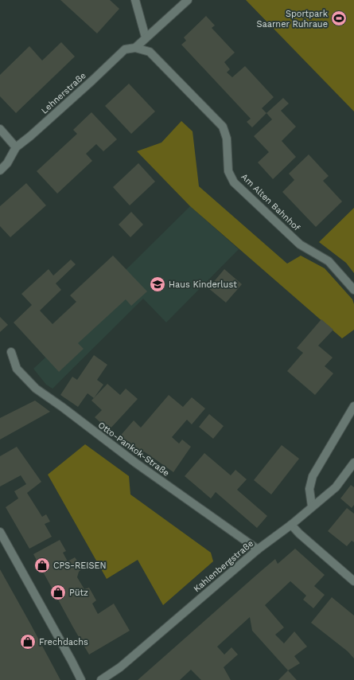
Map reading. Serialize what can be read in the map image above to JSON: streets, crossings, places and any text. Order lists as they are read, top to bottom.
{
  "streets": {
    "street": [
      "Lehnerstraße",
      "Am Alten Bahnhof",
      "Otto-Pankok-Straße",
      "Kahlenbergstraße"
    ]
  },
  "crossings": [
    ["Lehnerstraße", "Am Alten Bahnhof"],
    ["Otto-Pankok-Straße", "Kahlenbergstraße"]
  ],
  "places": {
    "sports": ["Sportpark Saarner Ruhraue"],
    "school or university": ["Haus Kinderlust"],
    "shop": ["CPS-REISEN", "Pütz", "Frechdachs"]
  }
}
